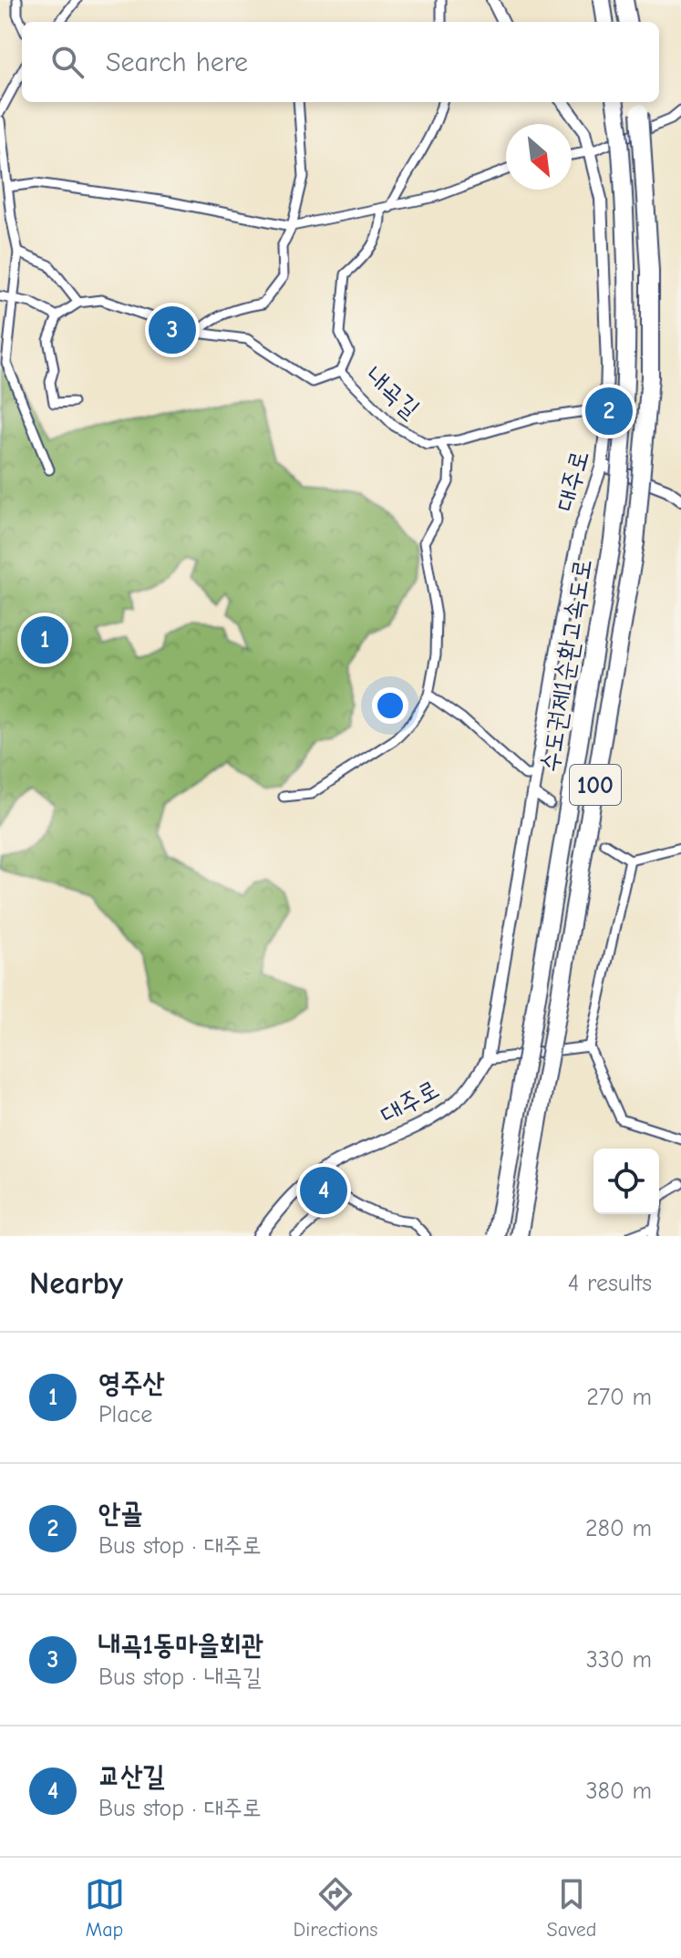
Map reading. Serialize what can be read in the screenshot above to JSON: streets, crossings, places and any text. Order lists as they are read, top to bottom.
{
  "streets": {
    "highway": ["수도권제1순환고속도로", "100"],
    "street": ["내곡길", "대주로"]
  },
  "crossings": [
    ["내곡길", "대주로"]
  ],
  "north": "bottom right",
  "page": {
    "search": "Search here",
    "pins": [
      "3",
      "2",
      "1",
      "4"
    ],
    "heading": ["Nearby", "4 results"],
    "list": [
      {
        "mark": "1",
        "name": "영주산",
        "note": "Place",
        "value": "270 m"
      },
      {
        "mark": "2",
        "name": "안골",
        "note": "Bus stop · 대주로",
        "value": "280 m"
      },
      {
        "mark": "3",
        "name": "내곡1동마을회관",
        "note": "Bus stop · 내곡길",
        "value": "330 m"
      },
      {
        "mark": "4",
        "name": "교산길",
        "note": "Bus stop · 대주로",
        "value": "380 m"
      }
    ],
    "nav": ["Map", "Directions", "Saved"]
  }
}
